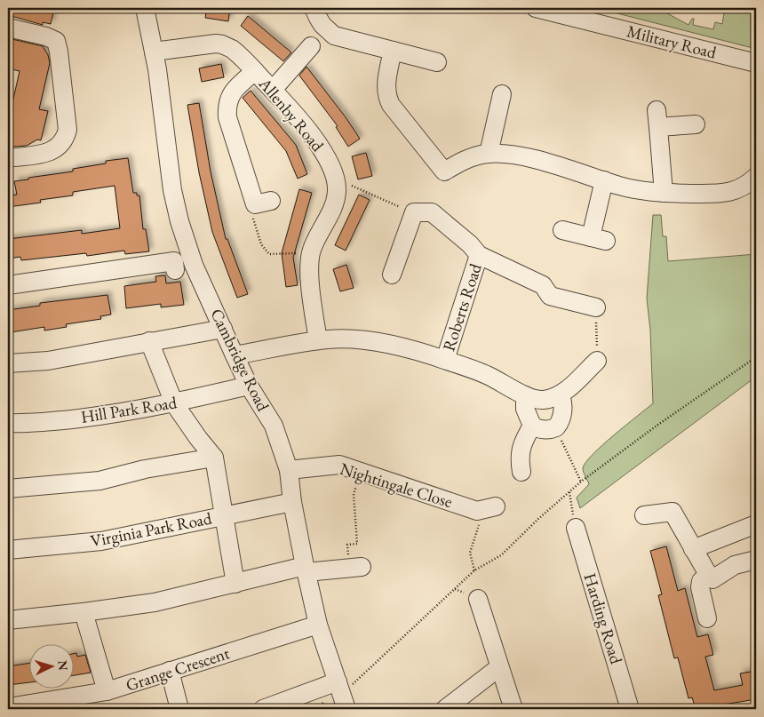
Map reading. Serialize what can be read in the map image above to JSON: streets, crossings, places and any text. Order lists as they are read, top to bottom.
{
  "streets": {
    "street": [
      "Military Road",
      "Allenby Road",
      "Roberts Road",
      "Cambridge Road",
      "Hill Park Road",
      "Nightingale Close",
      "Virginia Park Road",
      "Harding Road",
      "Grange Crescent"
    ]
  },
  "crossings": [
    ["Allenby Road", "Cambridge Road"],
    ["Cambridge Road", "Hill Park Road"],
    ["Cambridge Road", "Nightingale Close"],
    ["Cambridge Road", "Virginia Park Road"],
    ["Cambridge Road", "Grange Crescent"]
  ],
  "north": "right"
}
